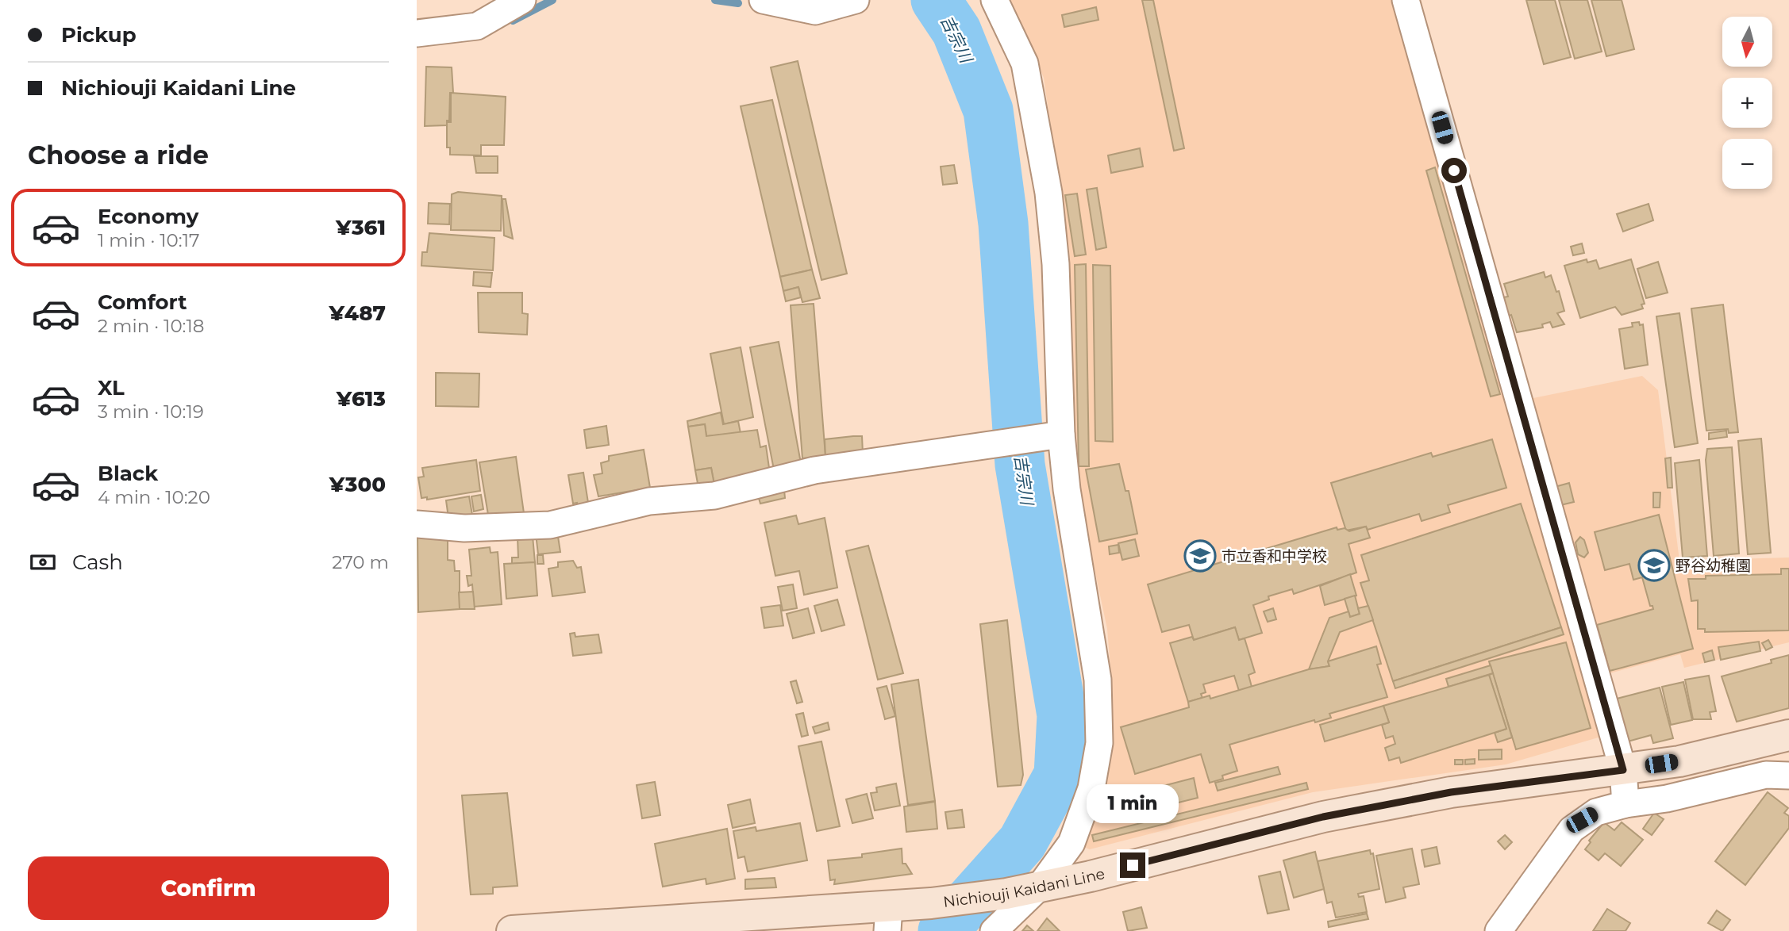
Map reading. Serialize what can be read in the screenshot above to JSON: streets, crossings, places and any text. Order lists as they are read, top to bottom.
{
  "streets": {
    "main road": ["Nichiouji Kaidani Line"]
  },
  "water": ["吉宗川"],
  "places": {
    "school or university": ["市立香和中学校", "野谷幼稚園"]
  },
  "north": "bottom",
  "page": {
    "banner": ["Pickup", "Nichiouji Kaidani Line"],
    "map_buttons": ["+", "−"],
    "heading": "Choose a ride",
    "list": [
      {
        "name": "Economy",
        "note": "1 min · 10:17",
        "value": "¥361"
      },
      {
        "name": "Comfort",
        "note": "2 min · 10:18",
        "value": "¥487"
      },
      {
        "name": "XL",
        "note": "3 min · 10:19",
        "value": "¥613"
      },
      {
        "name": "Black",
        "note": "4 min · 10:20",
        "value": "¥300"
      }
    ],
    "pay": ["Cash", "270 m"],
    "bubble": "1 min",
    "buttons": "Confirm"
  }
}
